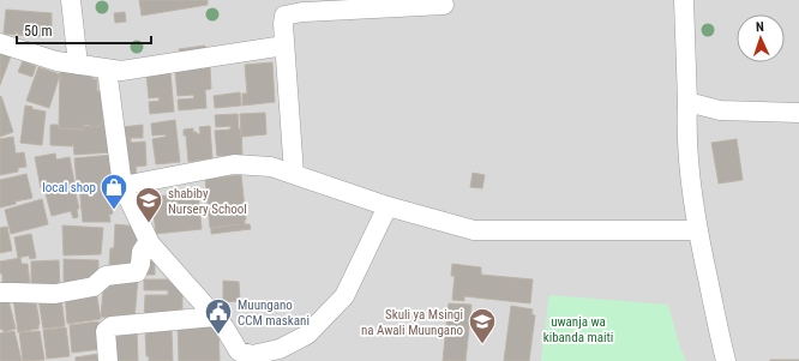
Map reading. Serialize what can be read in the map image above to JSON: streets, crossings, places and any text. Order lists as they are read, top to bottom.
{
  "parks": ["uwanja wa kibanda maiti"],
  "places": {
    "shop": ["local shop"],
    "school or university": ["shabiby Nursery School", "Skuli ya Msingi na Awali Muungano"],
    "public building": ["Muungano CCM maskani"]
  },
  "scale_bar": "50 m",
  "north": "top"
}
